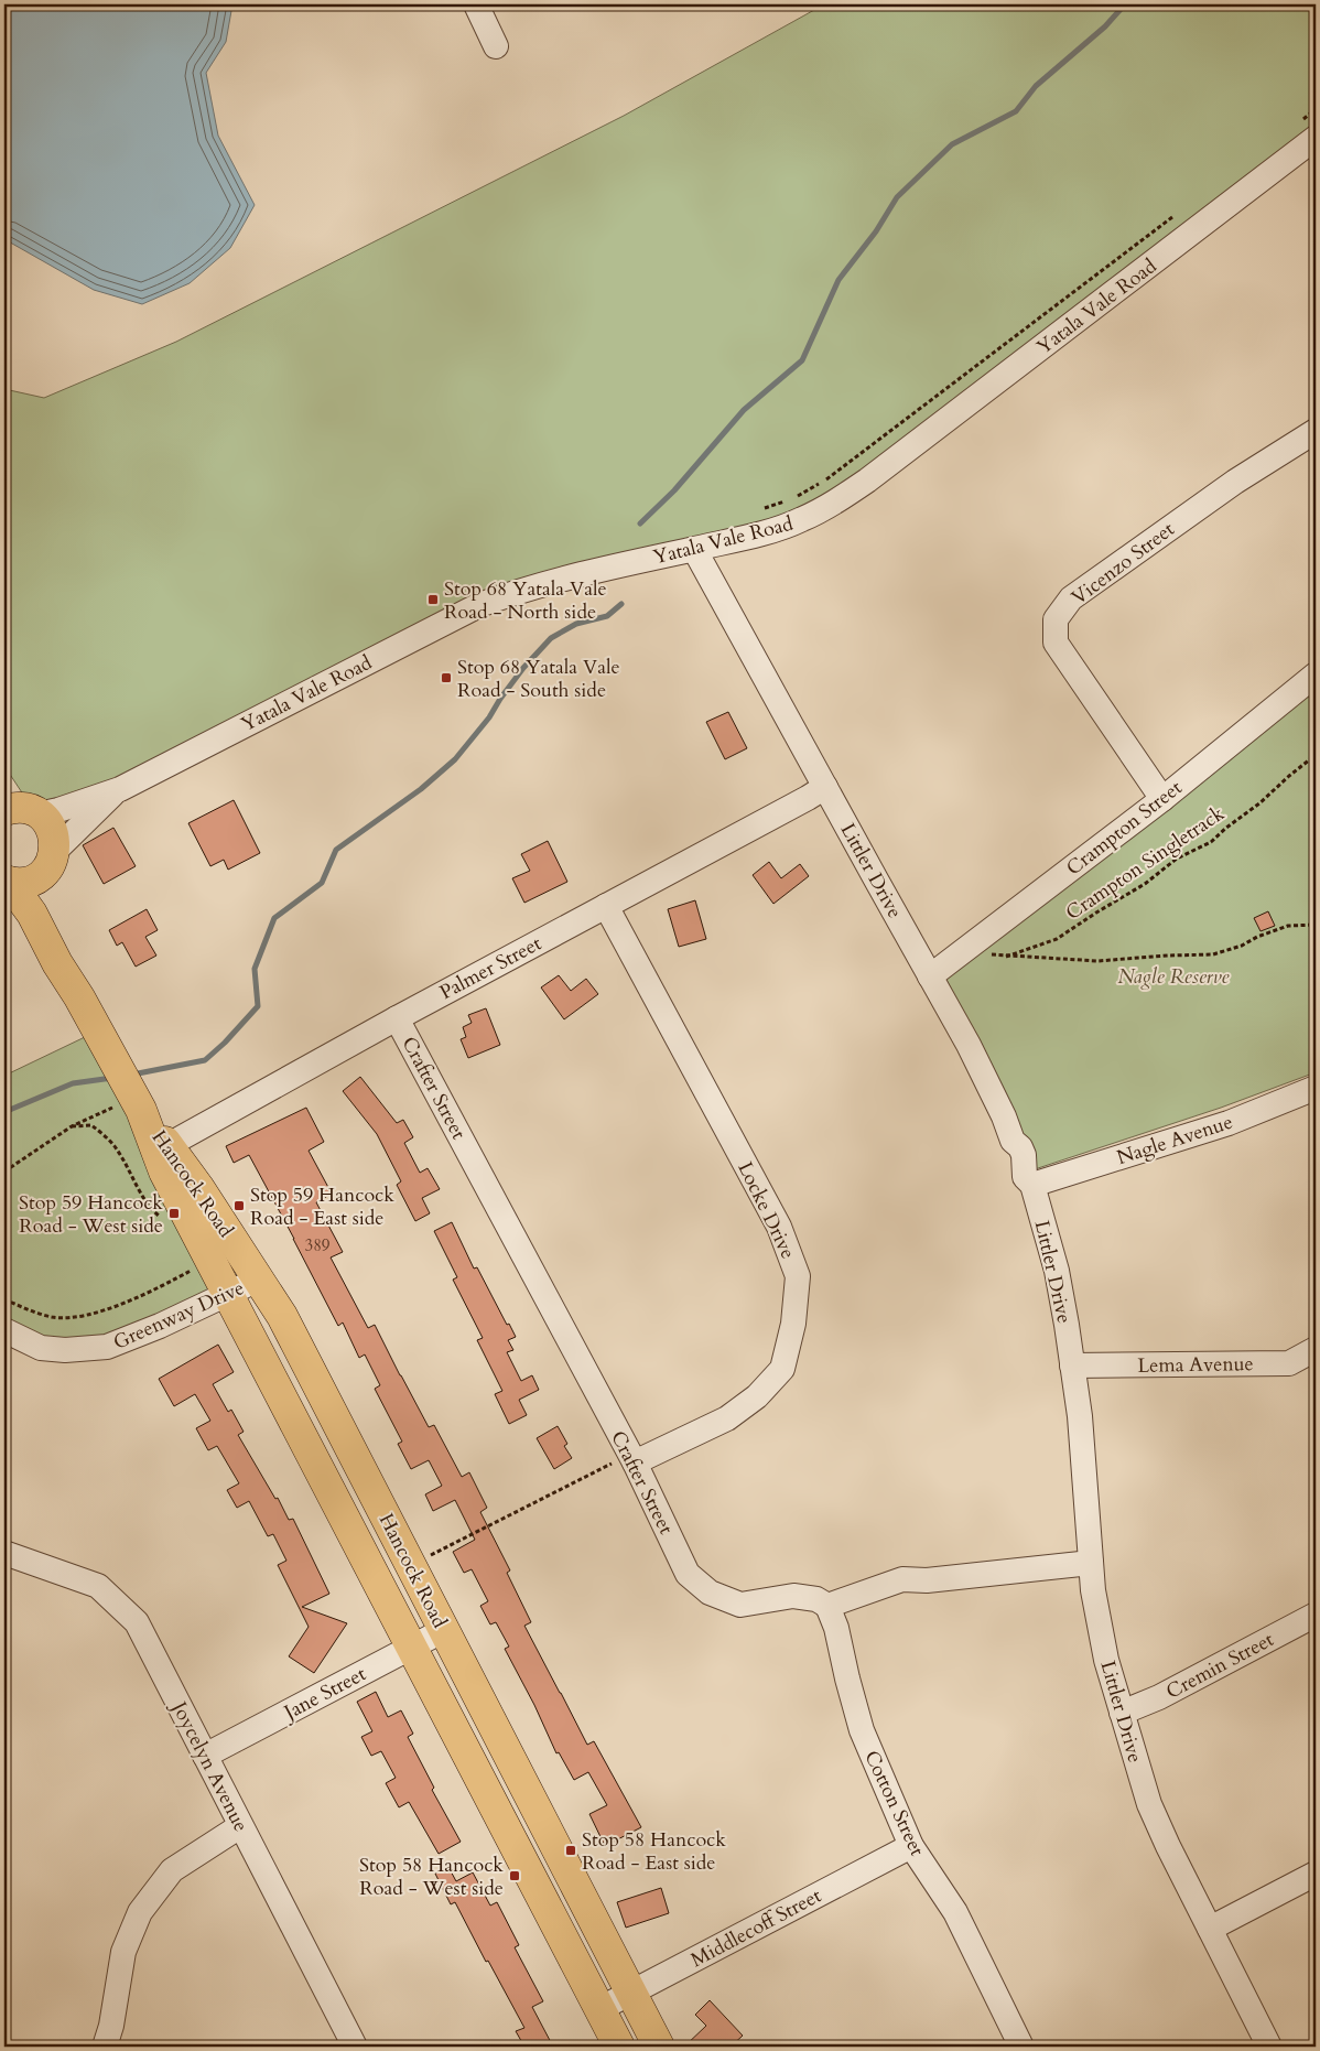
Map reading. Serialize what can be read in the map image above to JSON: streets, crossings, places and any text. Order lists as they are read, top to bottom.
{
  "streets": {
    "main road": ["Hancock Road"],
    "street": [
      "Yatala Vale Road",
      "Vicenzo Street",
      "Crampton Street",
      "Littler Drive",
      "Palmer Street",
      "Crafter Street",
      "Nagle Avenue",
      "Locke Drive",
      "Greenway Drive",
      "Lema Avenue",
      "Cremin Street",
      "Jane Street",
      "Joycelyn Avenue",
      "Cotton Street",
      "Middlecoff Street"
    ],
    "path": ["Crampton Singletrack"]
  },
  "crossings": [
    ["Yatala Vale Road", "Littler Drive"],
    ["Yatala Vale Road", "Hancock Road"],
    ["Vicenzo Street", "Crampton Street"],
    ["Crampton Street", "Littler Drive"],
    ["Littler Drive", "Palmer Street"],
    ["Littler Drive", "Nagle Avenue"],
    ["Littler Drive", "Lema Avenue"],
    ["Littler Drive", "Cremin Street"],
    ["Palmer Street", "Crafter Street"],
    ["Palmer Street", "Hancock Road"],
    ["Palmer Street", "Locke Drive"],
    ["Crafter Street", "Locke Drive"],
    ["Crafter Street", "Cotton Street"],
    ["Hancock Road", "Greenway Drive"],
    ["Hancock Road", "Jane Street"],
    ["Hancock Road", "Middlecoff Street"],
    ["Jane Street", "Joycelyn Avenue"],
    ["Cotton Street", "Middlecoff Street"]
  ],
  "parks": ["Nagle Reserve"],
  "places": {
    "transit": [
      "Stop 68 Yatala Vale Road - North side",
      "Stop 68 Yatala Vale Road - South side",
      "Stop 59 Hancock Road - East side",
      "Stop 59 Hancock Road - West side",
      "Stop 58 Hancock Road - East side",
      "Stop 58 Hancock Road - West side"
    ]
  },
  "house_numbers": ["389"]
}
